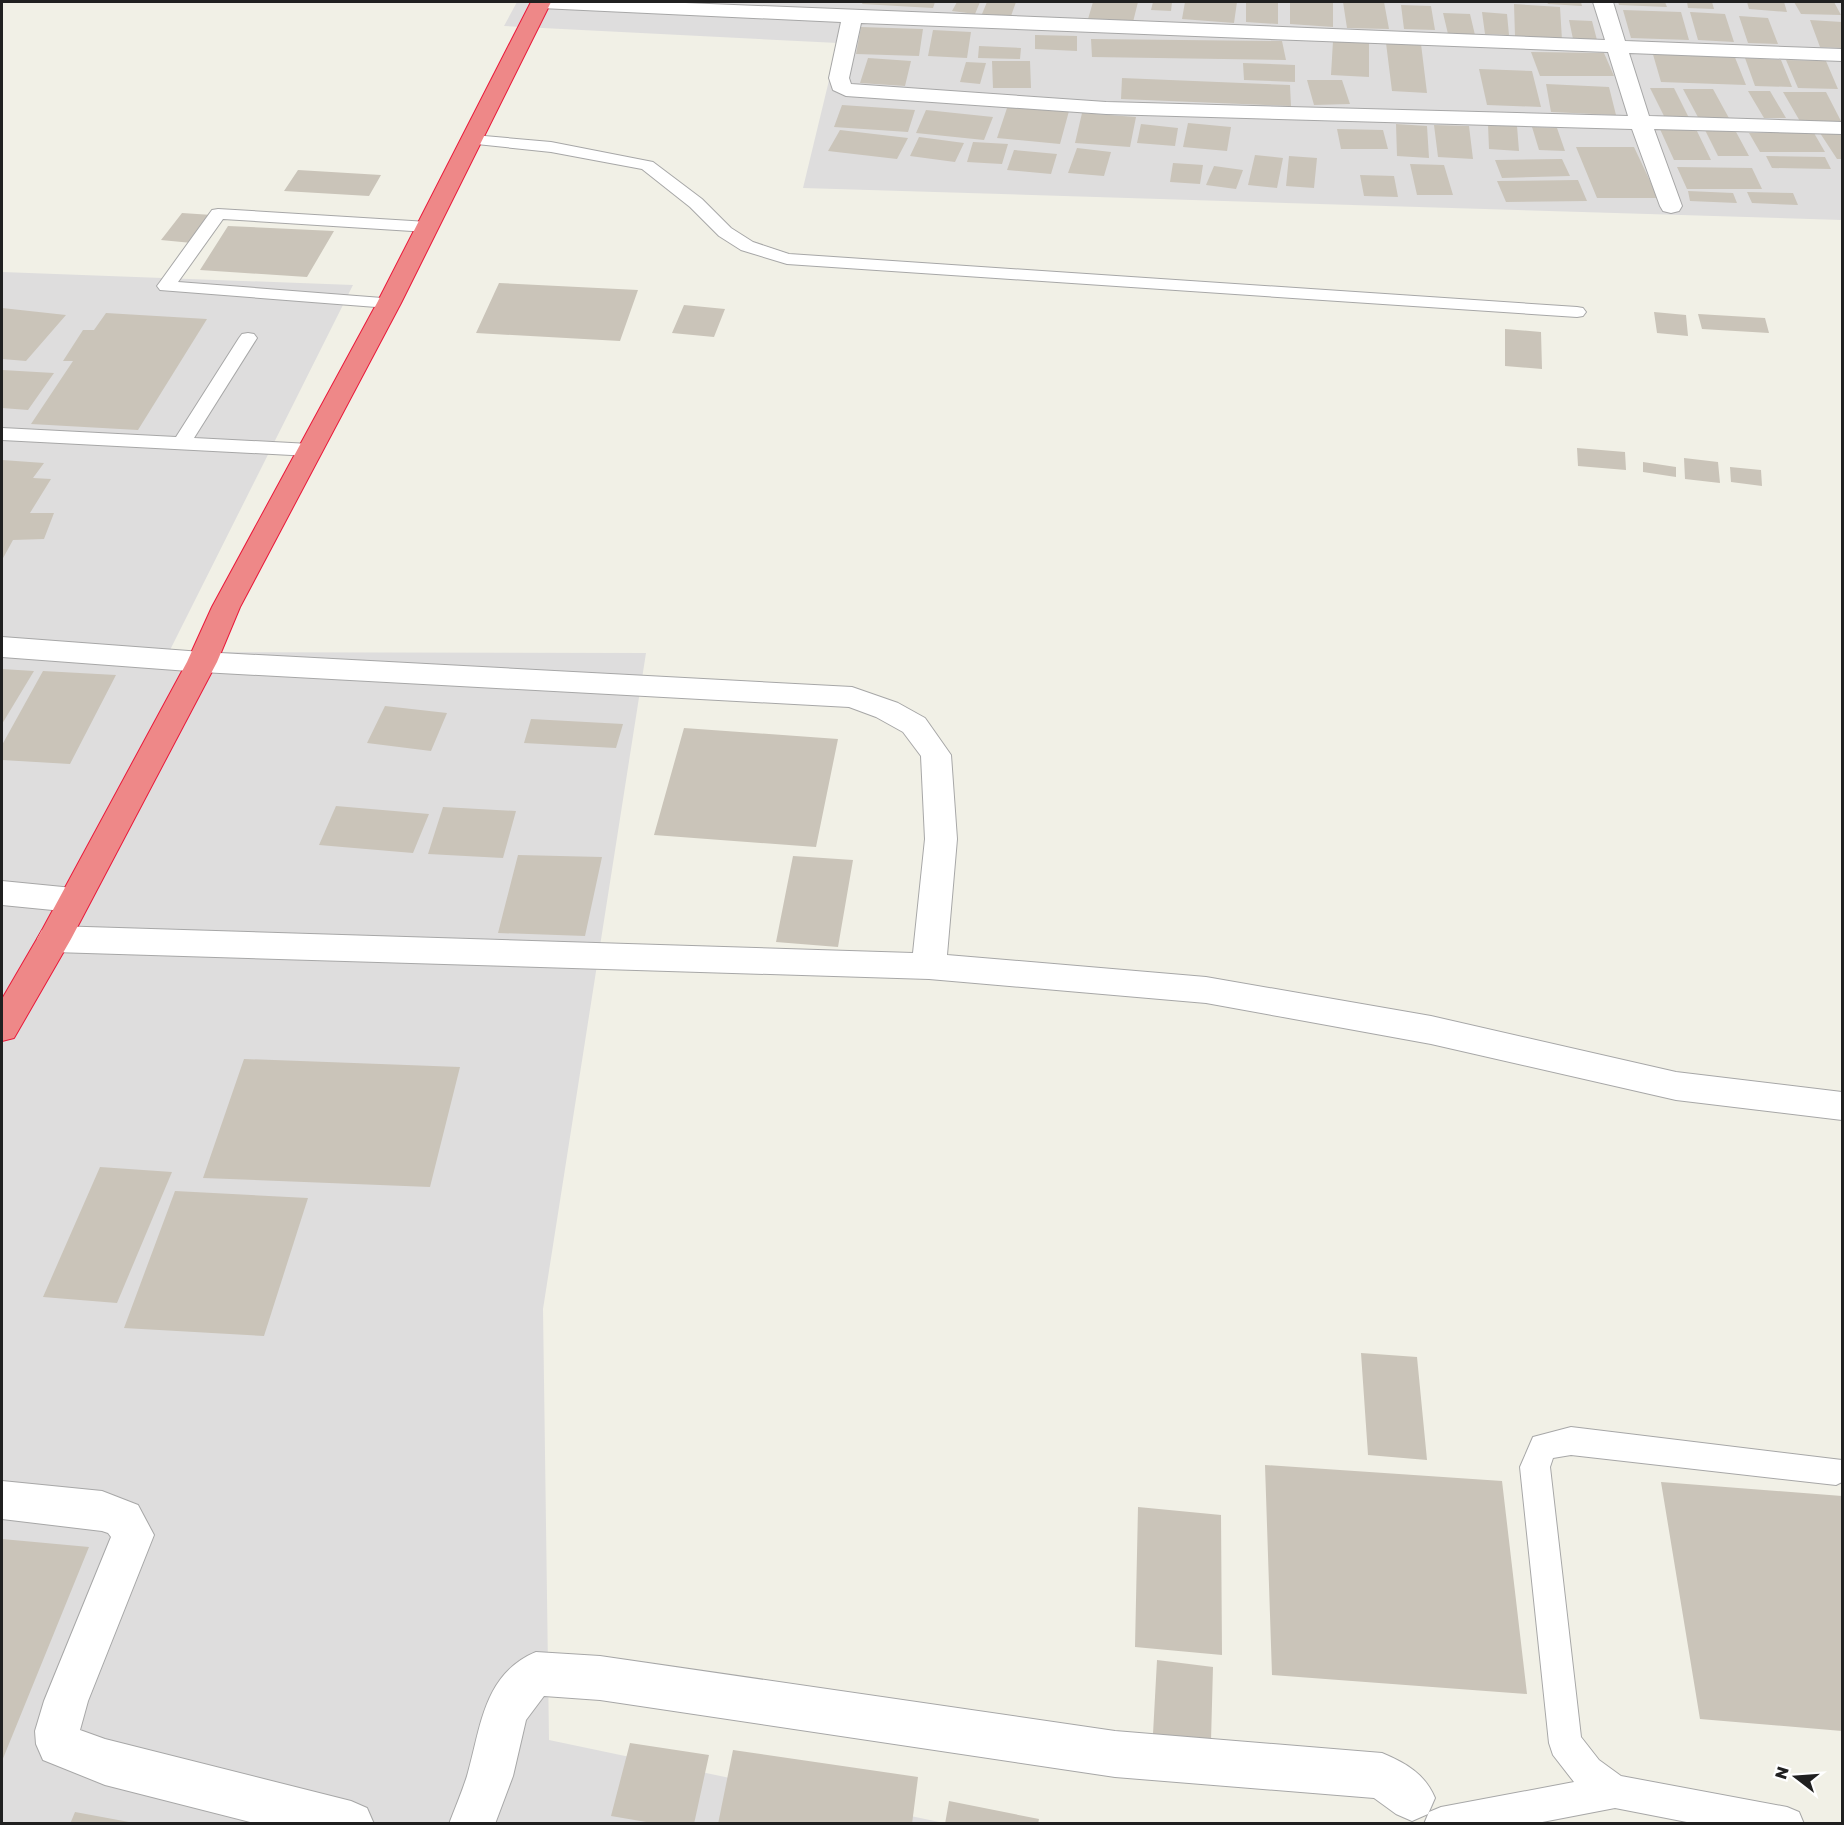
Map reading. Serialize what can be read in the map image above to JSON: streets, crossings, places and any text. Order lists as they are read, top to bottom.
{
  "north": "left"
}
